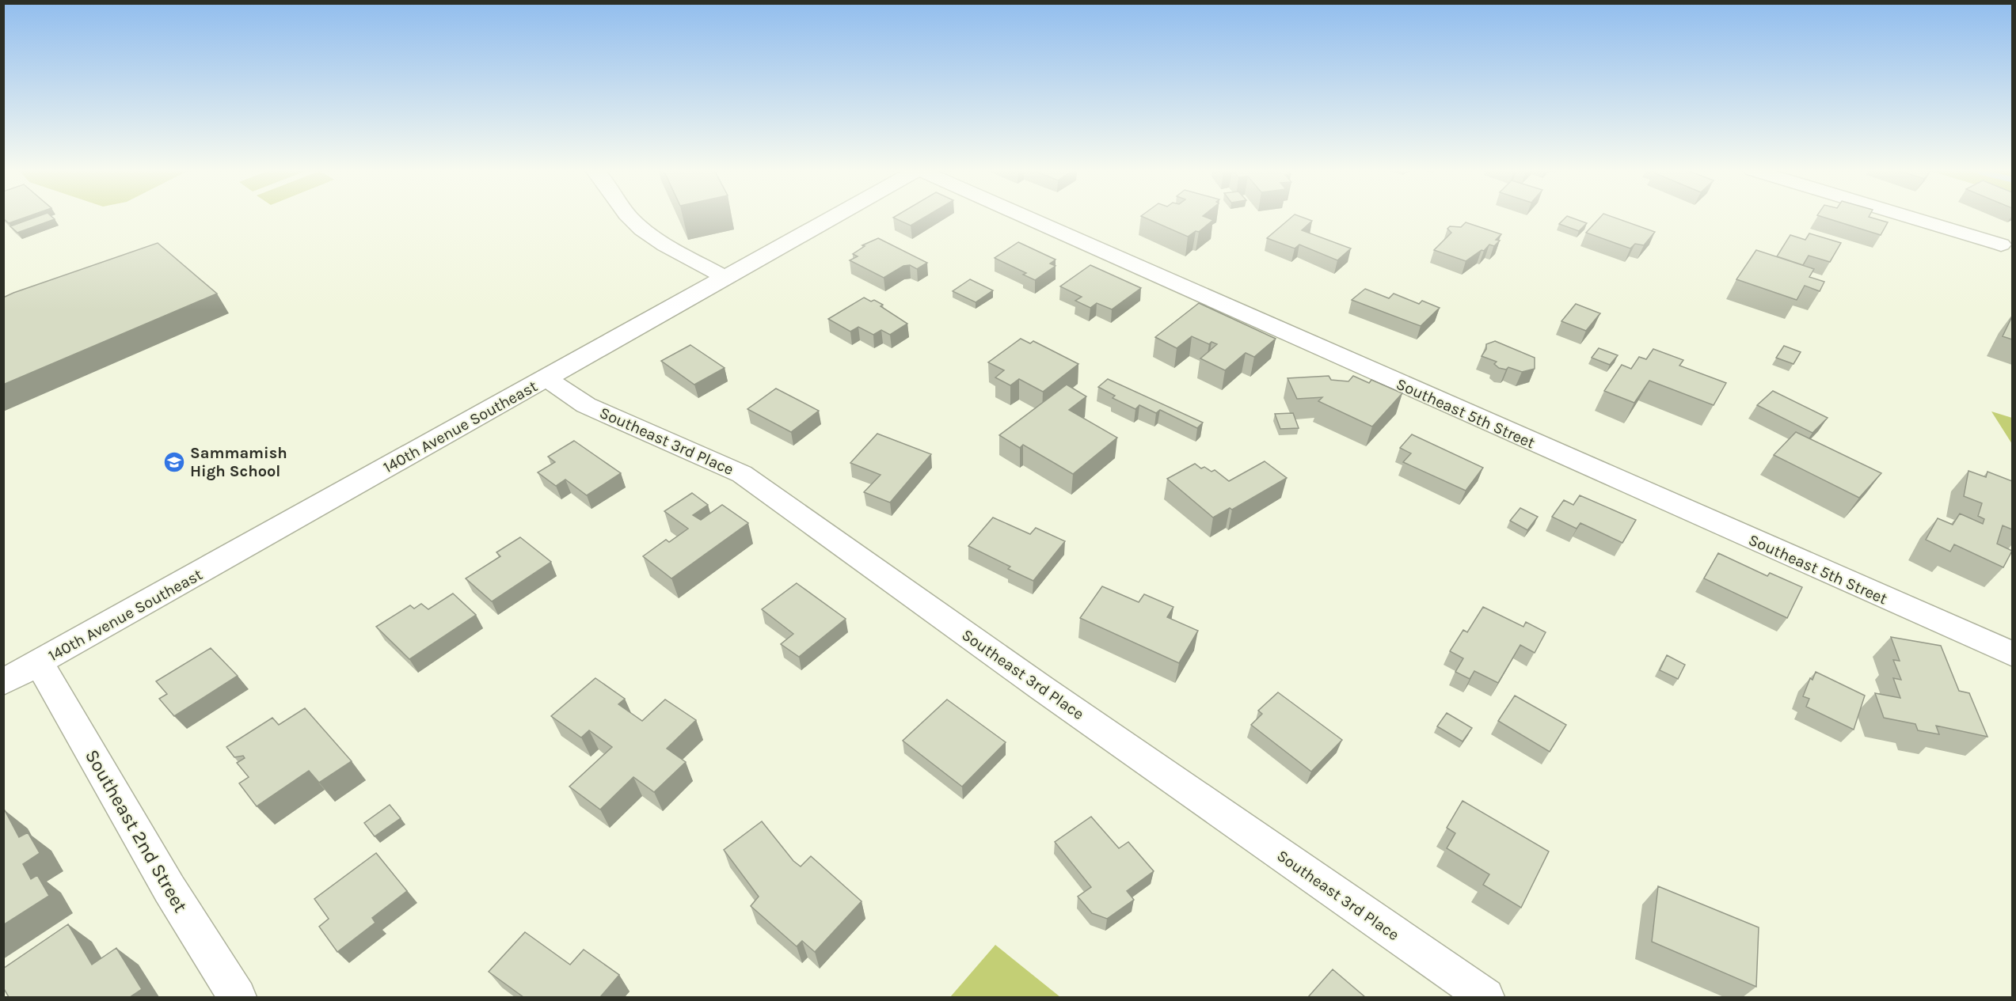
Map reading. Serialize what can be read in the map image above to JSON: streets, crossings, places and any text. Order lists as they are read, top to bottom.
{
  "streets": {
    "street": [
      "Southeast 5th Street",
      "140th Avenue Southeast",
      "Southeast 3rd Place",
      "Southeast 2nd Street"
    ]
  },
  "crossings": [
    ["140th Avenue Southeast", "Southeast 3rd Place"],
    ["140th Avenue Southeast", "Southeast 2nd Street"]
  ],
  "places": {
    "school or university": ["Sammamish High School"]
  }
}
